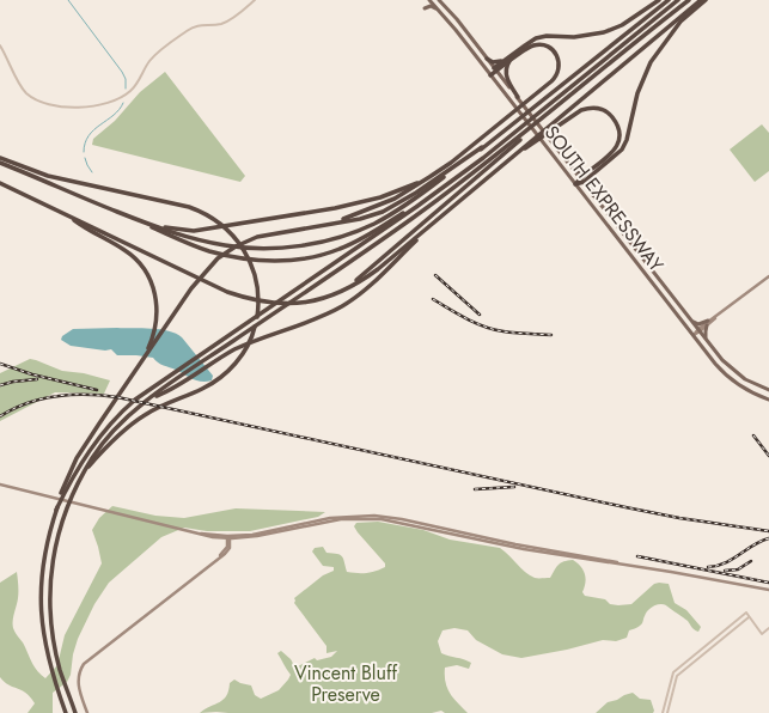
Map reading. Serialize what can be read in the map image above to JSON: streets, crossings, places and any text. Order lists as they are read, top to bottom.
{
  "streets": {
    "main road": ["SOUTH EXPRESSWAY"]
  },
  "parks": ["Vincent Bluff Preserve"]
}
